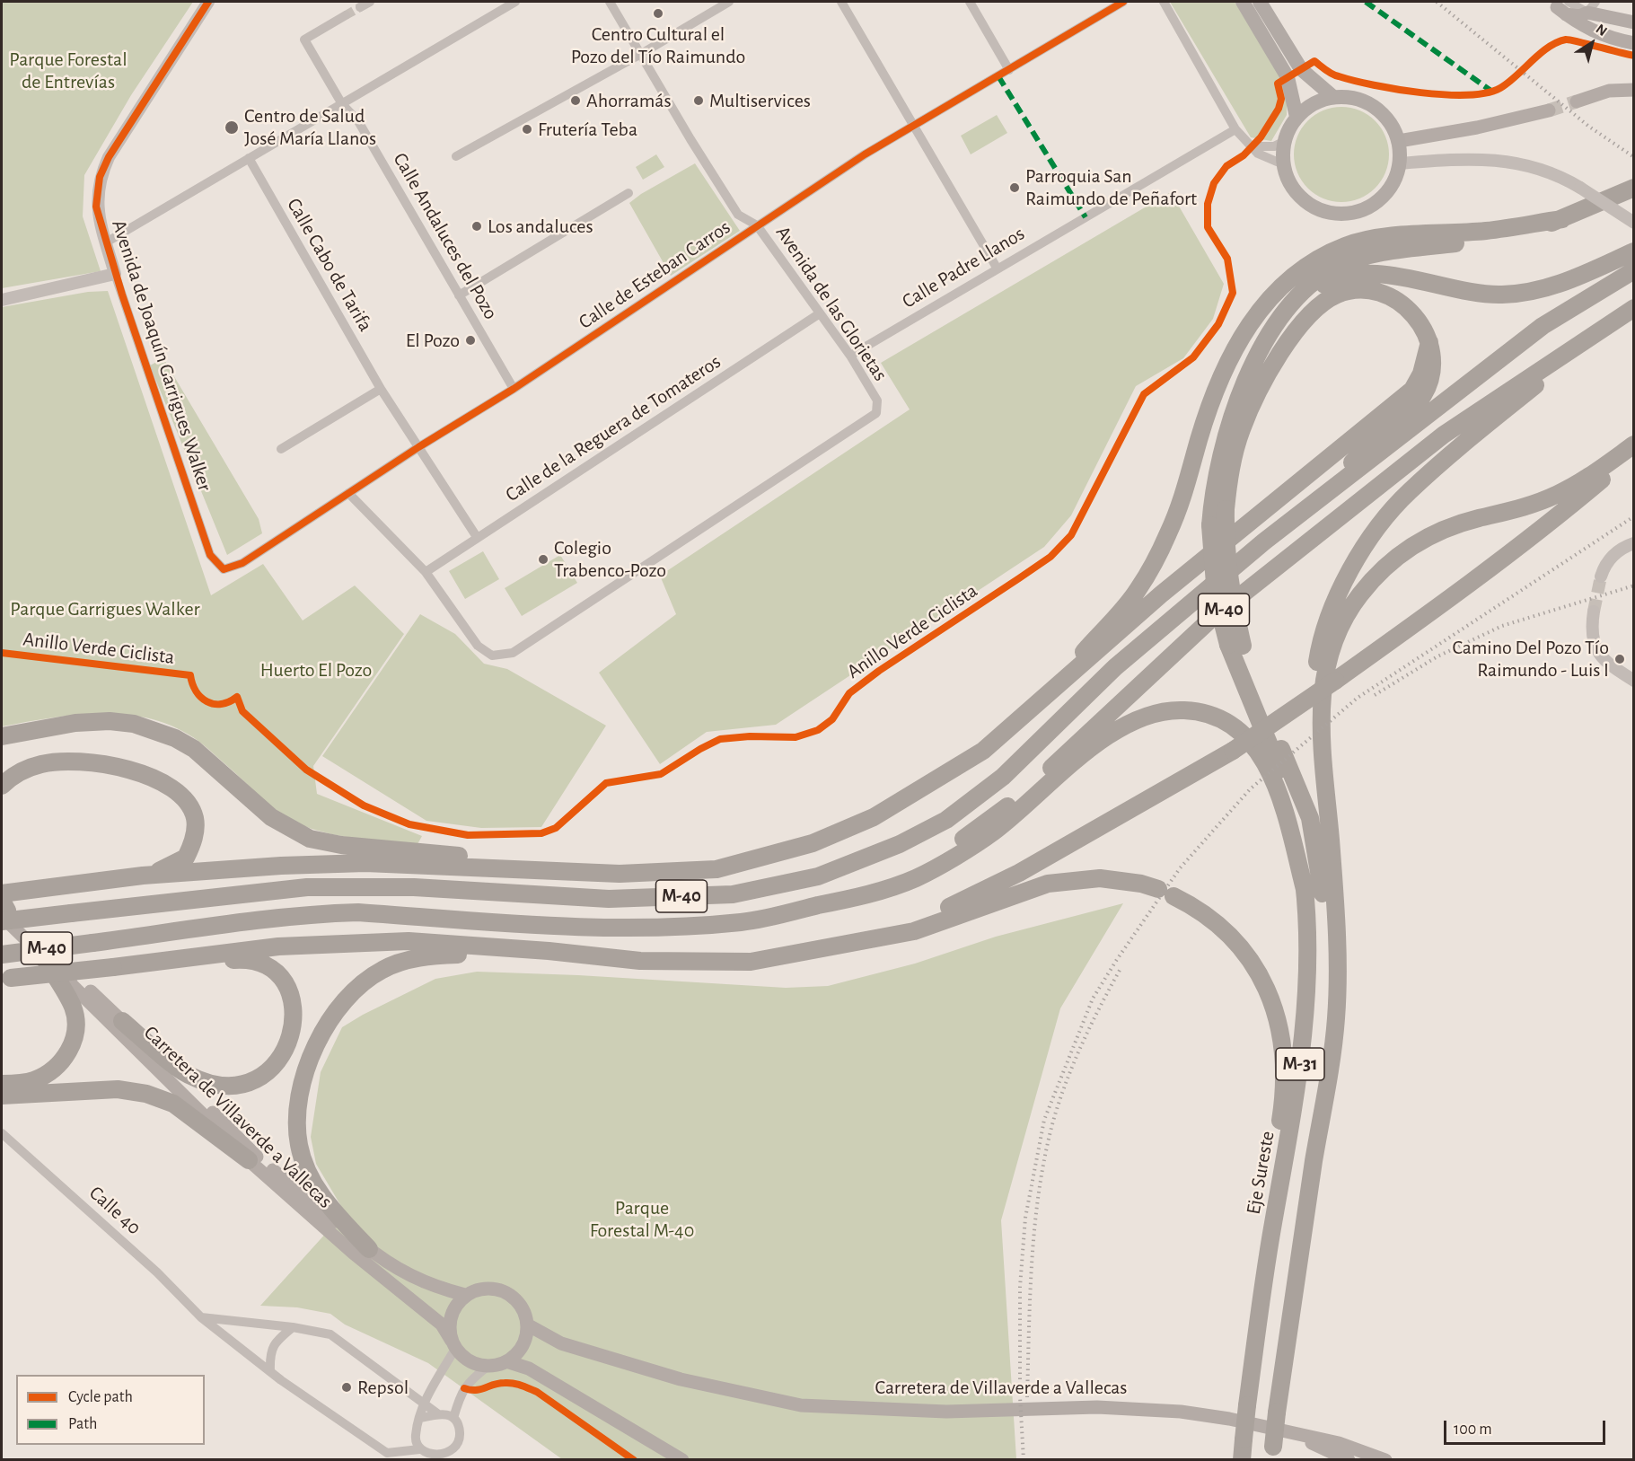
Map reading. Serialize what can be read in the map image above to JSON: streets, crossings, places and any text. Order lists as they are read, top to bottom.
{
  "streets": {
    "highway": ["M-40", "M-31", "Eje Sureste"],
    "main road": ["Carretera de Villaverde a Vallecas"],
    "street": [
      "Calle Andaluces del Pozo",
      "Calle Cabo de Tarifa",
      "Calle Padre Llanos",
      "Calle de Esteban Carros",
      "Avenida de las Glorietas",
      "Avenida de Joaquín Garrigues Walker",
      "Calle de la Reguera de Tomateros",
      "Calle 40"
    ],
    "cycle path": ["Anillo Verde Ciclista"]
  },
  "crossings": [
    ["Calle Andaluces del Pozo", "Calle de Esteban Carros"],
    ["Calle Cabo de Tarifa", "Calle de Esteban Carros"],
    ["Calle Cabo de Tarifa", "Calle de la Reguera de Tomateros"],
    ["Calle Padre Llanos", "Avenida de las Glorietas"],
    ["Calle de Esteban Carros", "Avenida de las Glorietas"],
    ["Calle de Esteban Carros", "Avenida de Joaquín Garrigues Walker"],
    ["Avenida de las Glorietas", "Calle de la Reguera de Tomateros"],
    ["M-40", "Carretera de Villaverde a Vallecas"]
  ],
  "parks": [
    "Parque Forestal de Entrevías",
    "Parque Garrigues Walker",
    "Huerto El Pozo",
    "Parque Forestal M-40"
  ],
  "places": [
    "Centro Cultural el Pozo del Tío Raimundo",
    "Ahorramás",
    "Multiservices",
    "Centro de Salud José María Llanos",
    "Frutería Teba",
    "Parroquia San Raimundo de Peñafort",
    "Los andaluces",
    "El Pozo",
    "Colegio Trabenco-Pozo",
    "Camino Del Pozo Tío Raimundo - Luis I",
    "Repsol"
  ],
  "legend": ["Cycle path", "Path"],
  "scale_bar": "100 m",
  "north": "top right"
}
